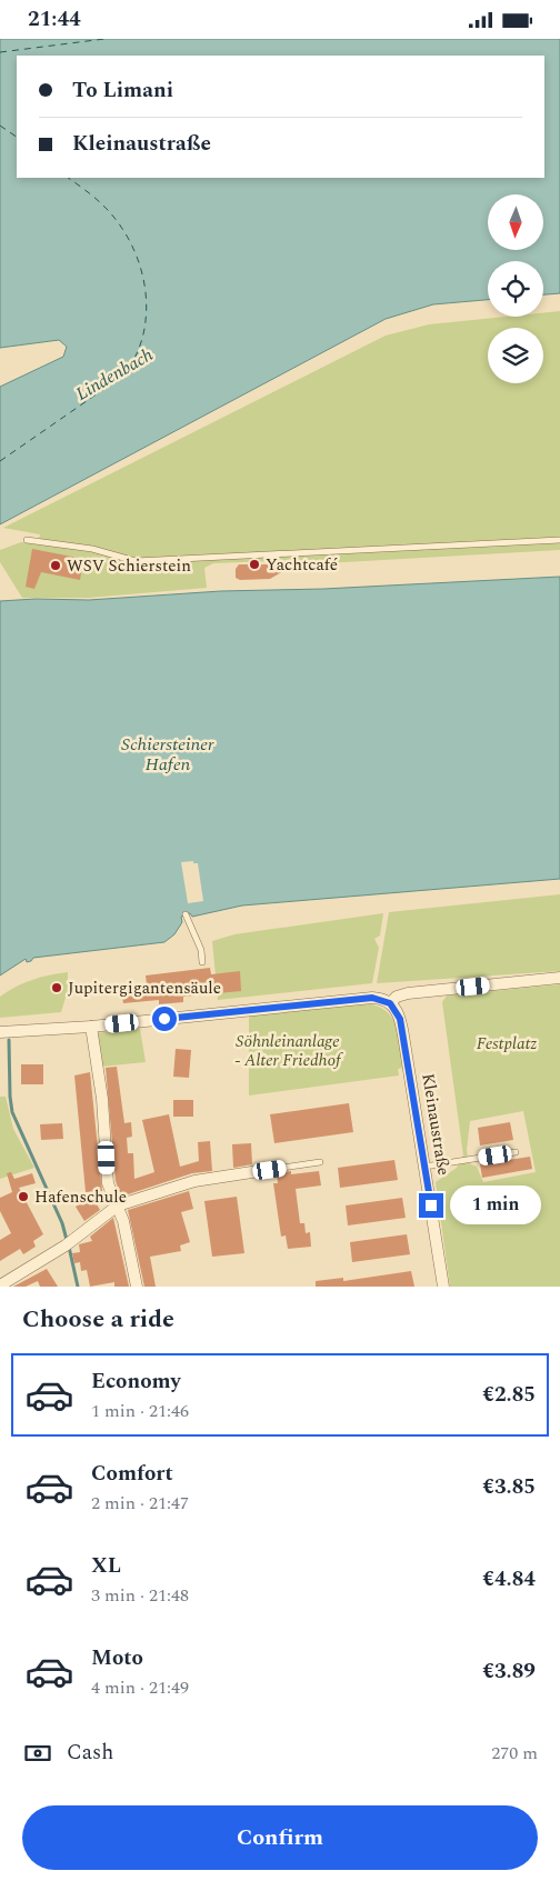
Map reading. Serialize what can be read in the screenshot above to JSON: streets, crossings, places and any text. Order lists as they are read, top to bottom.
{
  "streets": {
    "street": ["Kleinaustraße"]
  },
  "water": ["Lindenbach", "Schiersteiner Hafen"],
  "parks": ["Söhnleinanlage - Alter Friedhof", "Festplatz"],
  "places": [
    "Yachtcafé",
    "WSV Schierstein",
    "Jupitergigantensäule",
    "Hafenschule"
  ],
  "north": "bottom",
  "page": {
    "status": "21:44",
    "banner": ["To Limani", "Kleinaustraße"],
    "bubble": "1 min",
    "heading": "Choose a ride",
    "list": [
      {
        "name": "Economy",
        "note": "1 min · 21:46",
        "value": "€2.85"
      },
      {
        "name": "Comfort",
        "note": "2 min · 21:47",
        "value": "€3.85"
      },
      {
        "name": "XL",
        "note": "3 min · 21:48",
        "value": "€4.84"
      },
      {
        "name": "Moto",
        "note": "4 min · 21:49",
        "value": "€3.89"
      }
    ],
    "pay": ["Cash", "270 m"],
    "buttons": "Confirm"
  }
}
